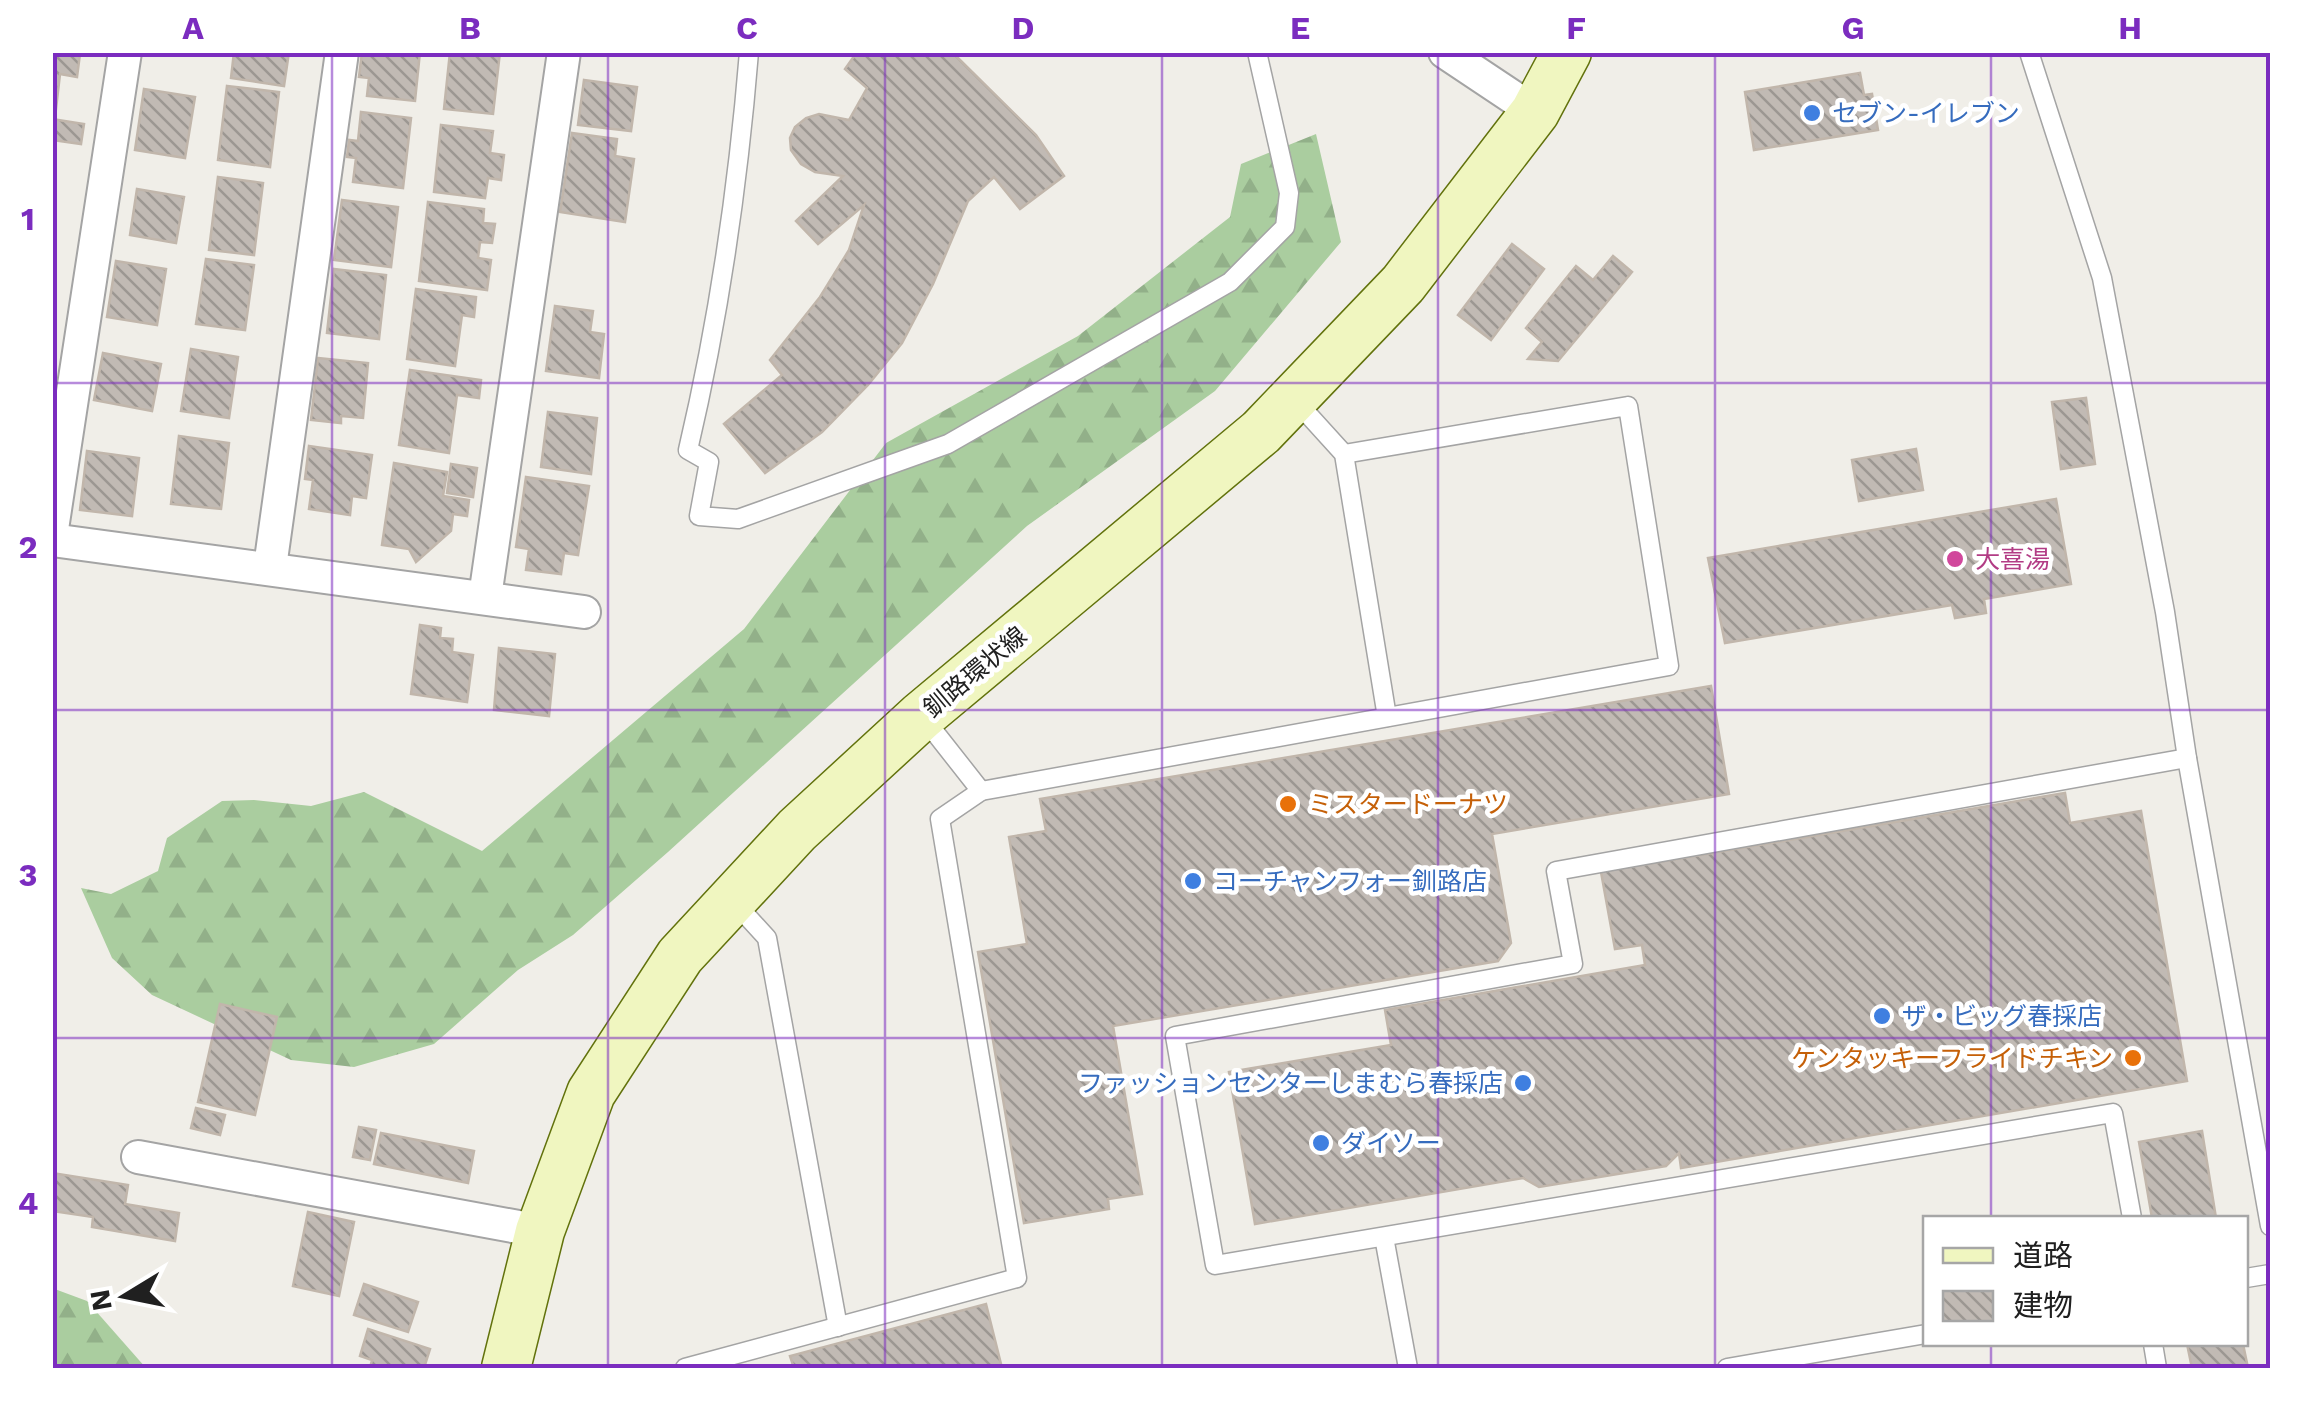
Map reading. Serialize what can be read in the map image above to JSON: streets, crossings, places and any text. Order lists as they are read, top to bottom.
{
  "streets": {
    "street": ["釧路環状線"]
  },
  "places": [
    "セブン-イレブン",
    "大喜湯",
    "ミスタードーナツ",
    "コーチャンフォー釧路店",
    "ザ・ビッグ春採店",
    "ケンタッキーフライドチキン",
    "ファッションセンターしまむら春採店",
    "ダイソー"
  ],
  "legend": ["道路", "建物"],
  "north": "left",
  "grid": {
    "columns": [
      "A",
      "B",
      "C",
      "D",
      "E",
      "F",
      "G",
      "H"
    ],
    "rows": [
      "1",
      "2",
      "3",
      "4"
    ]
  }
}
